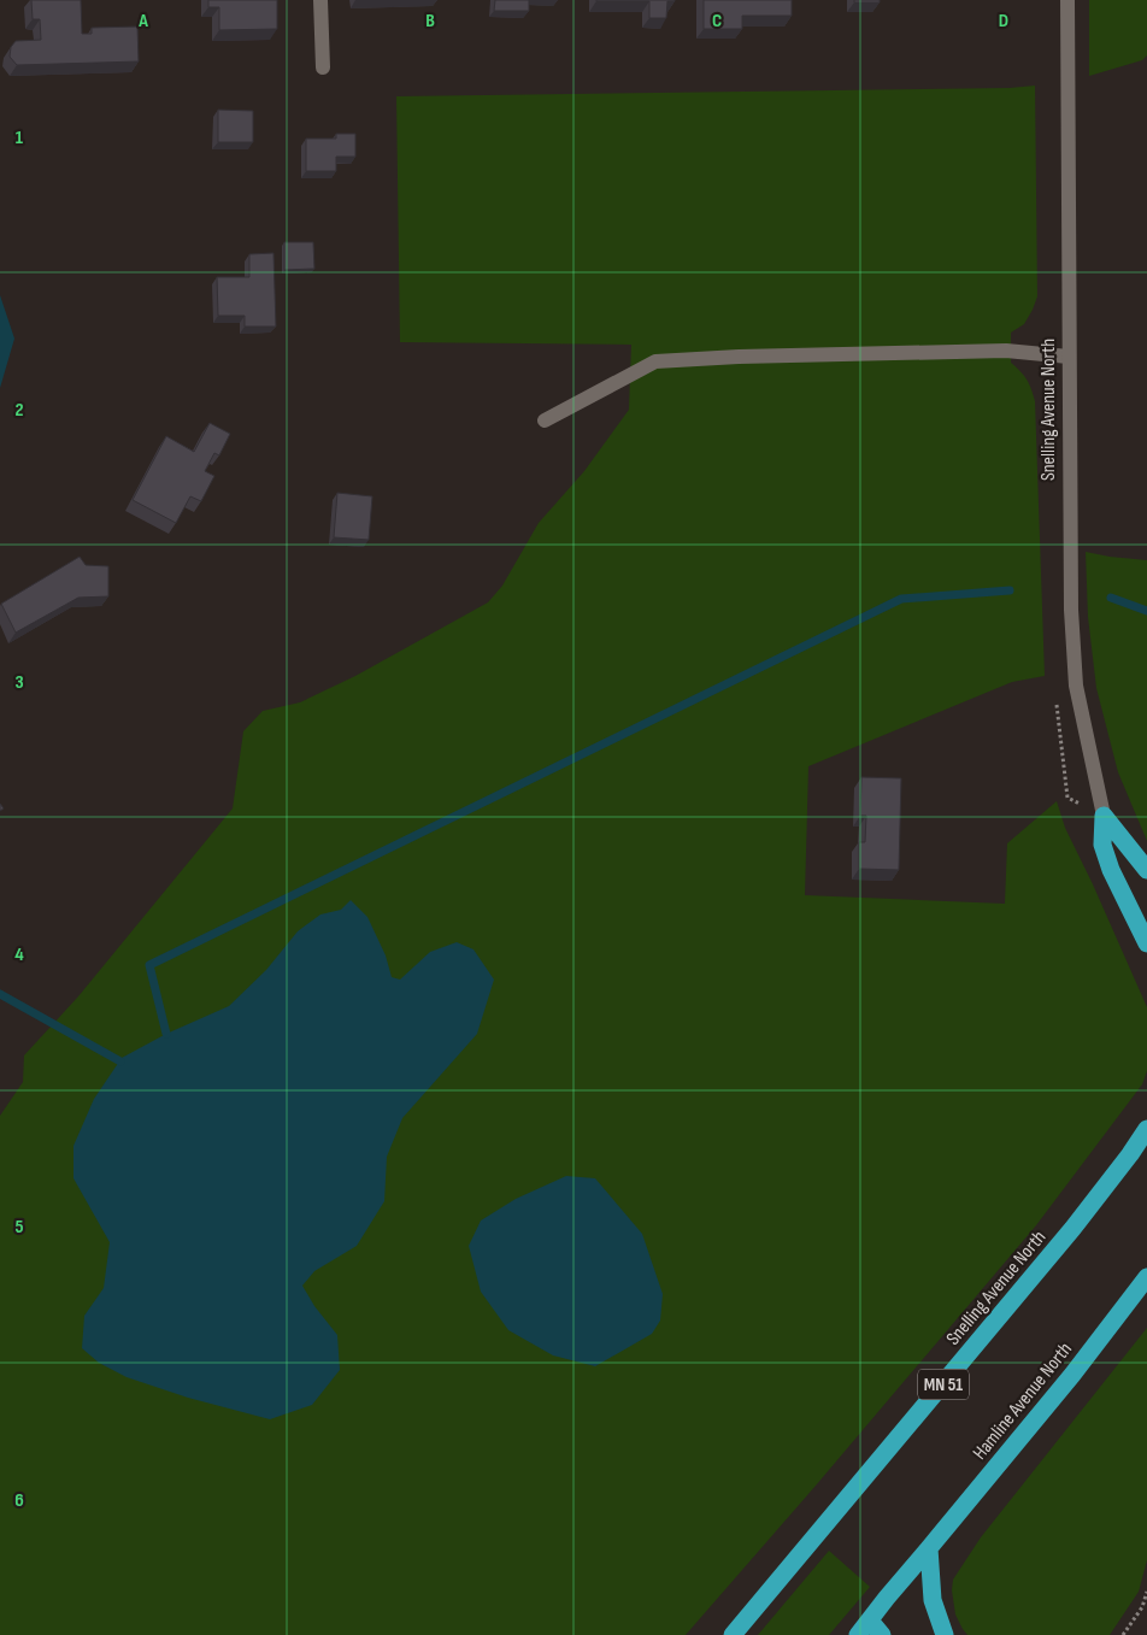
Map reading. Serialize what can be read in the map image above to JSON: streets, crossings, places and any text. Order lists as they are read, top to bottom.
{
  "streets": {
    "highway": ["Snelling Avenue North", "MN 51", "Hamline Avenue North"]
  },
  "grid": {
    "columns": [
      "A",
      "B",
      "C",
      "D"
    ],
    "rows": [
      "1",
      "2",
      "3",
      "4",
      "5",
      "6"
    ]
  }
}
